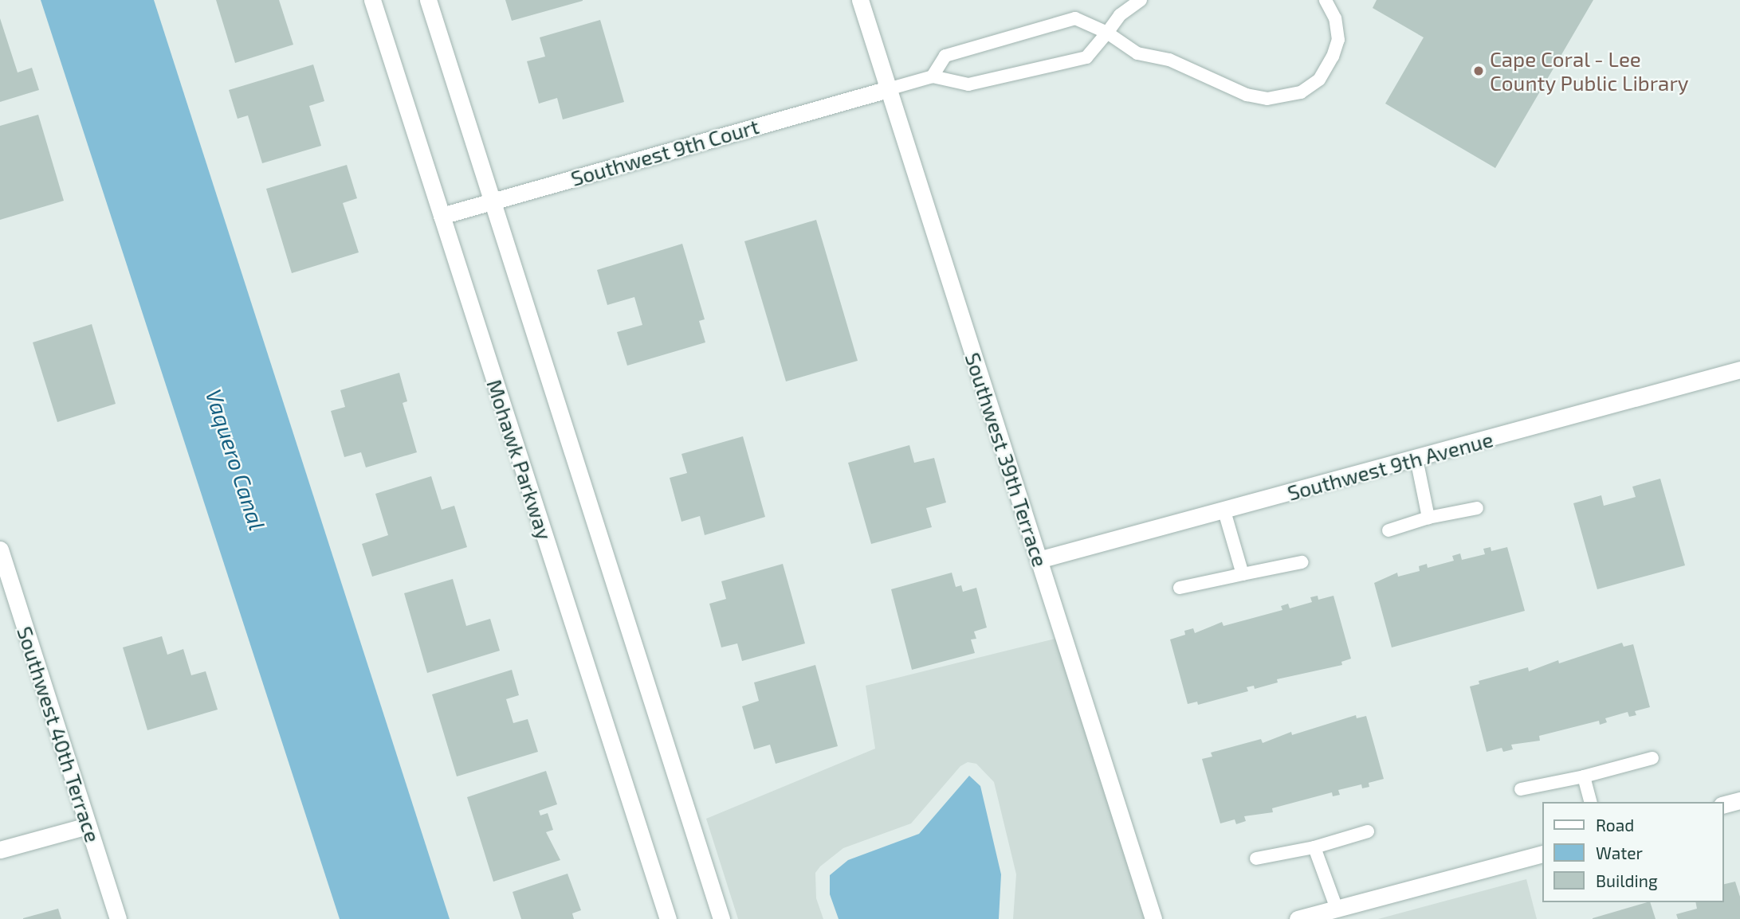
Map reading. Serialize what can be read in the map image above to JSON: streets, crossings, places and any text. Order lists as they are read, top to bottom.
{
  "streets": {
    "street": [
      "Southwest 9th Court",
      "Mohawk Parkway",
      "Southwest 39th Terrace",
      "Southwest 9th Avenue",
      "Southwest 40th Terrace"
    ]
  },
  "crossings": [
    ["Southwest 9th Court", "Mohawk Parkway"],
    ["Southwest 9th Court", "Southwest 39th Terrace"],
    ["Southwest 39th Terrace", "Southwest 9th Avenue"]
  ],
  "water": ["Vaquero Canal"],
  "places": ["Cape Coral - Lee County Public Library"],
  "legend": ["Road", "Water", "Building"]
}
